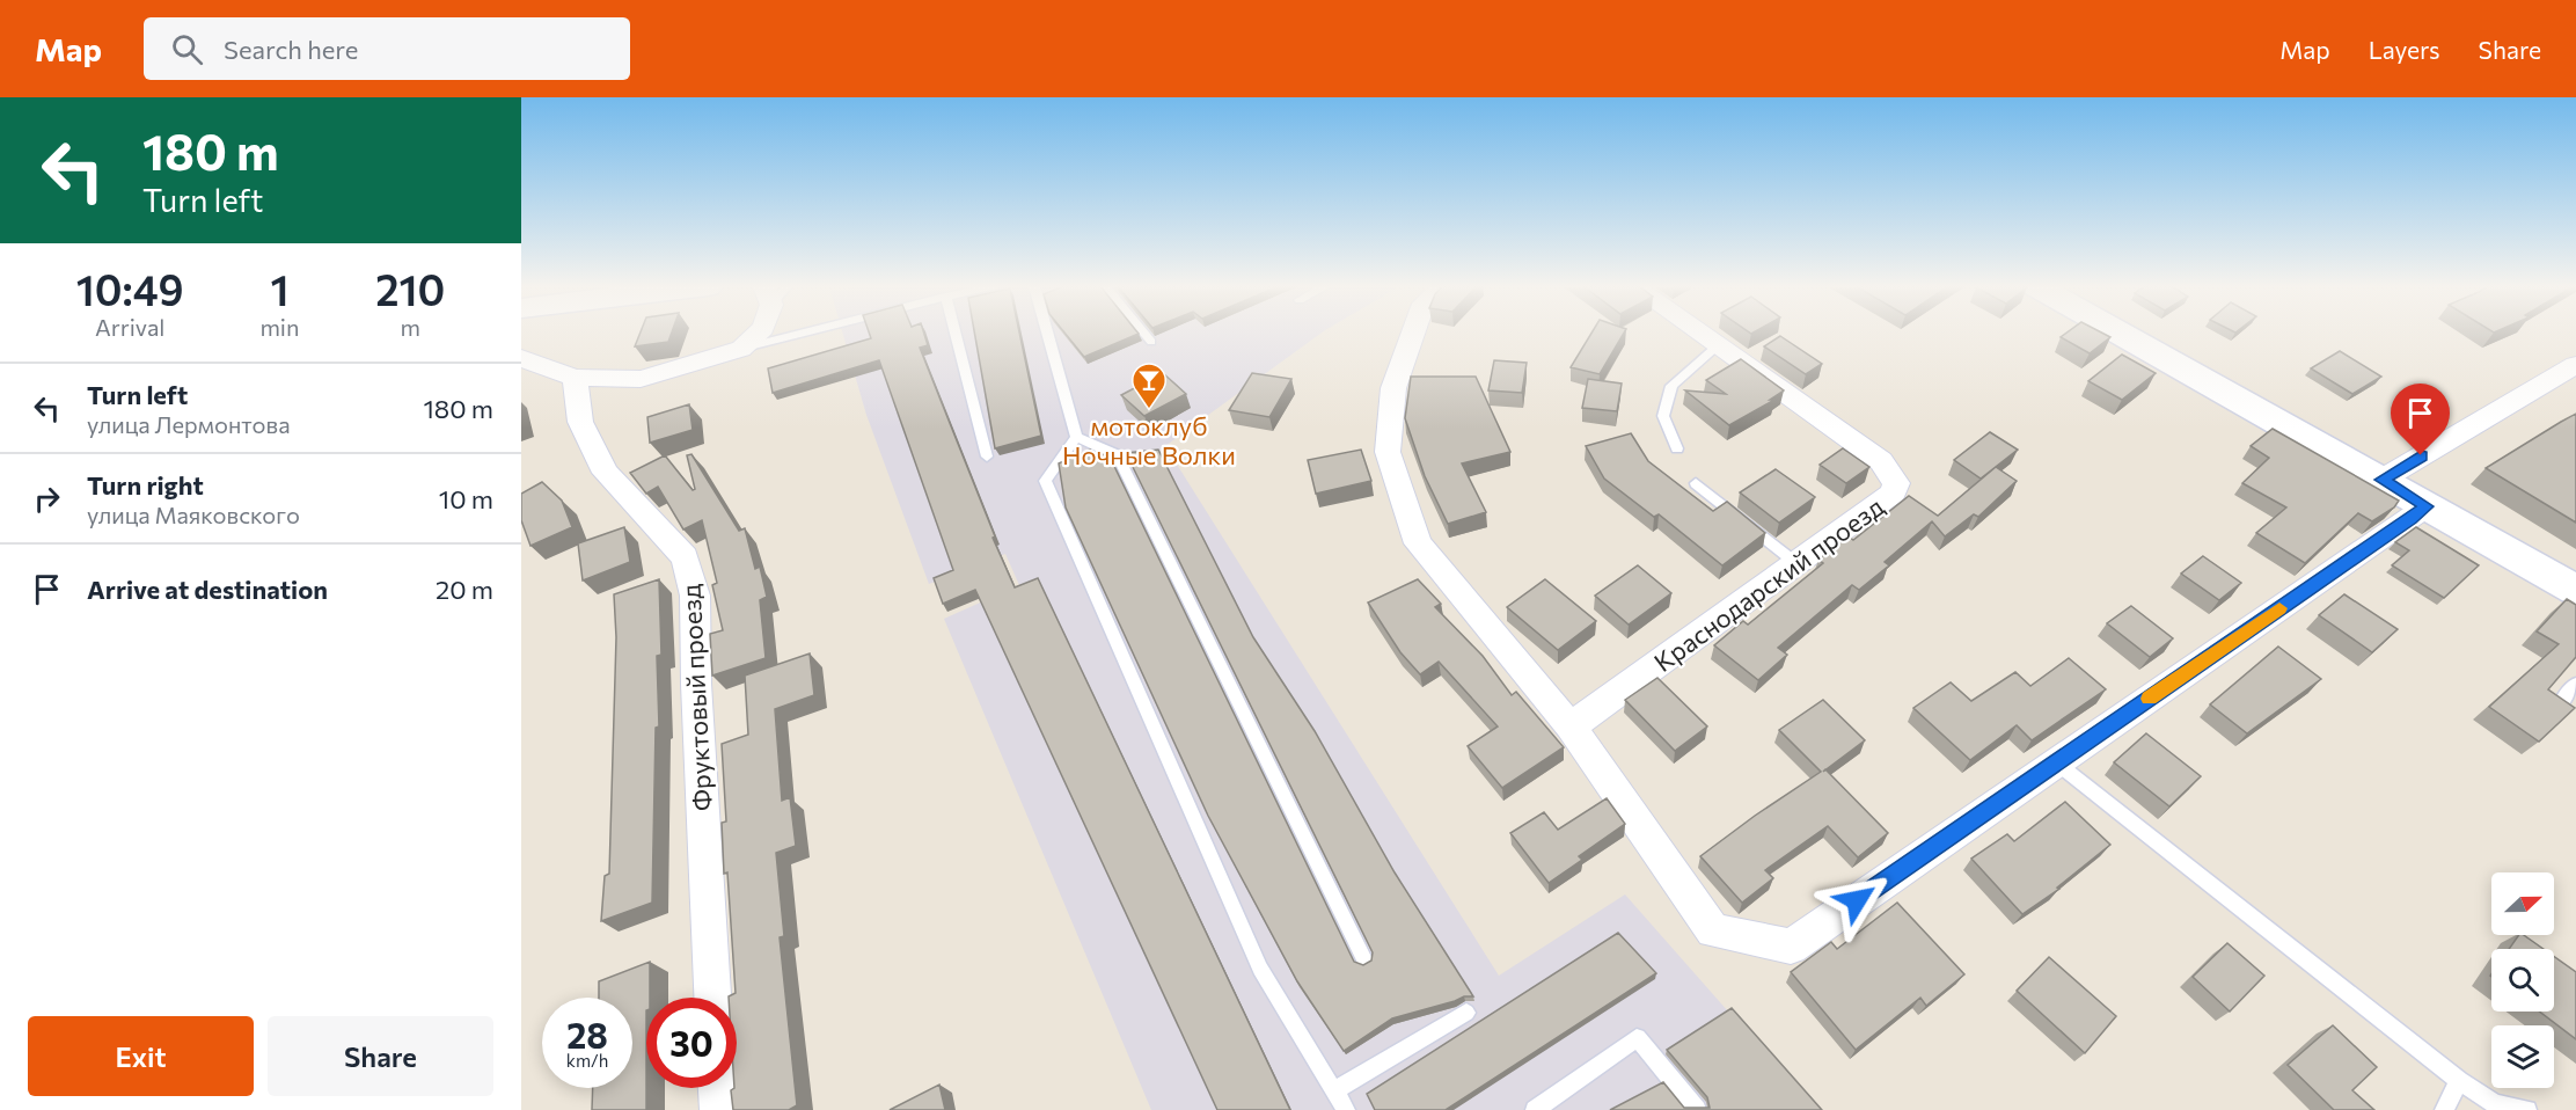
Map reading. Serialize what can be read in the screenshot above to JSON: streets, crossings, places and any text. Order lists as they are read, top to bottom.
{
  "streets": {
    "street": ["Краснодарский проезд", "Фруктовый проезд"]
  },
  "places": {
    "bar": ["мотоклуб Ночные Волки"]
  },
  "north": "right",
  "page": {
    "header": "Map",
    "search": "Search here",
    "nav": ["Map", "Layers", "Share"],
    "turn": ["180 m", "Turn left"],
    "eta": [
      "10:49",
      "Arrival",
      "1",
      "min",
      "210",
      "m"
    ],
    "list": [
      {
        "name": "Turn left",
        "note": "улица Лермонтова",
        "value": "180 m"
      },
      {
        "name": "Turn right",
        "note": "улица Маяковского",
        "value": "10 m"
      },
      {
        "name": "Arrive at destination",
        "value": "20 m"
      }
    ],
    "speed": "28 km/h",
    "limit": "30",
    "buttons": ["Exit", "Share"]
  }
}
